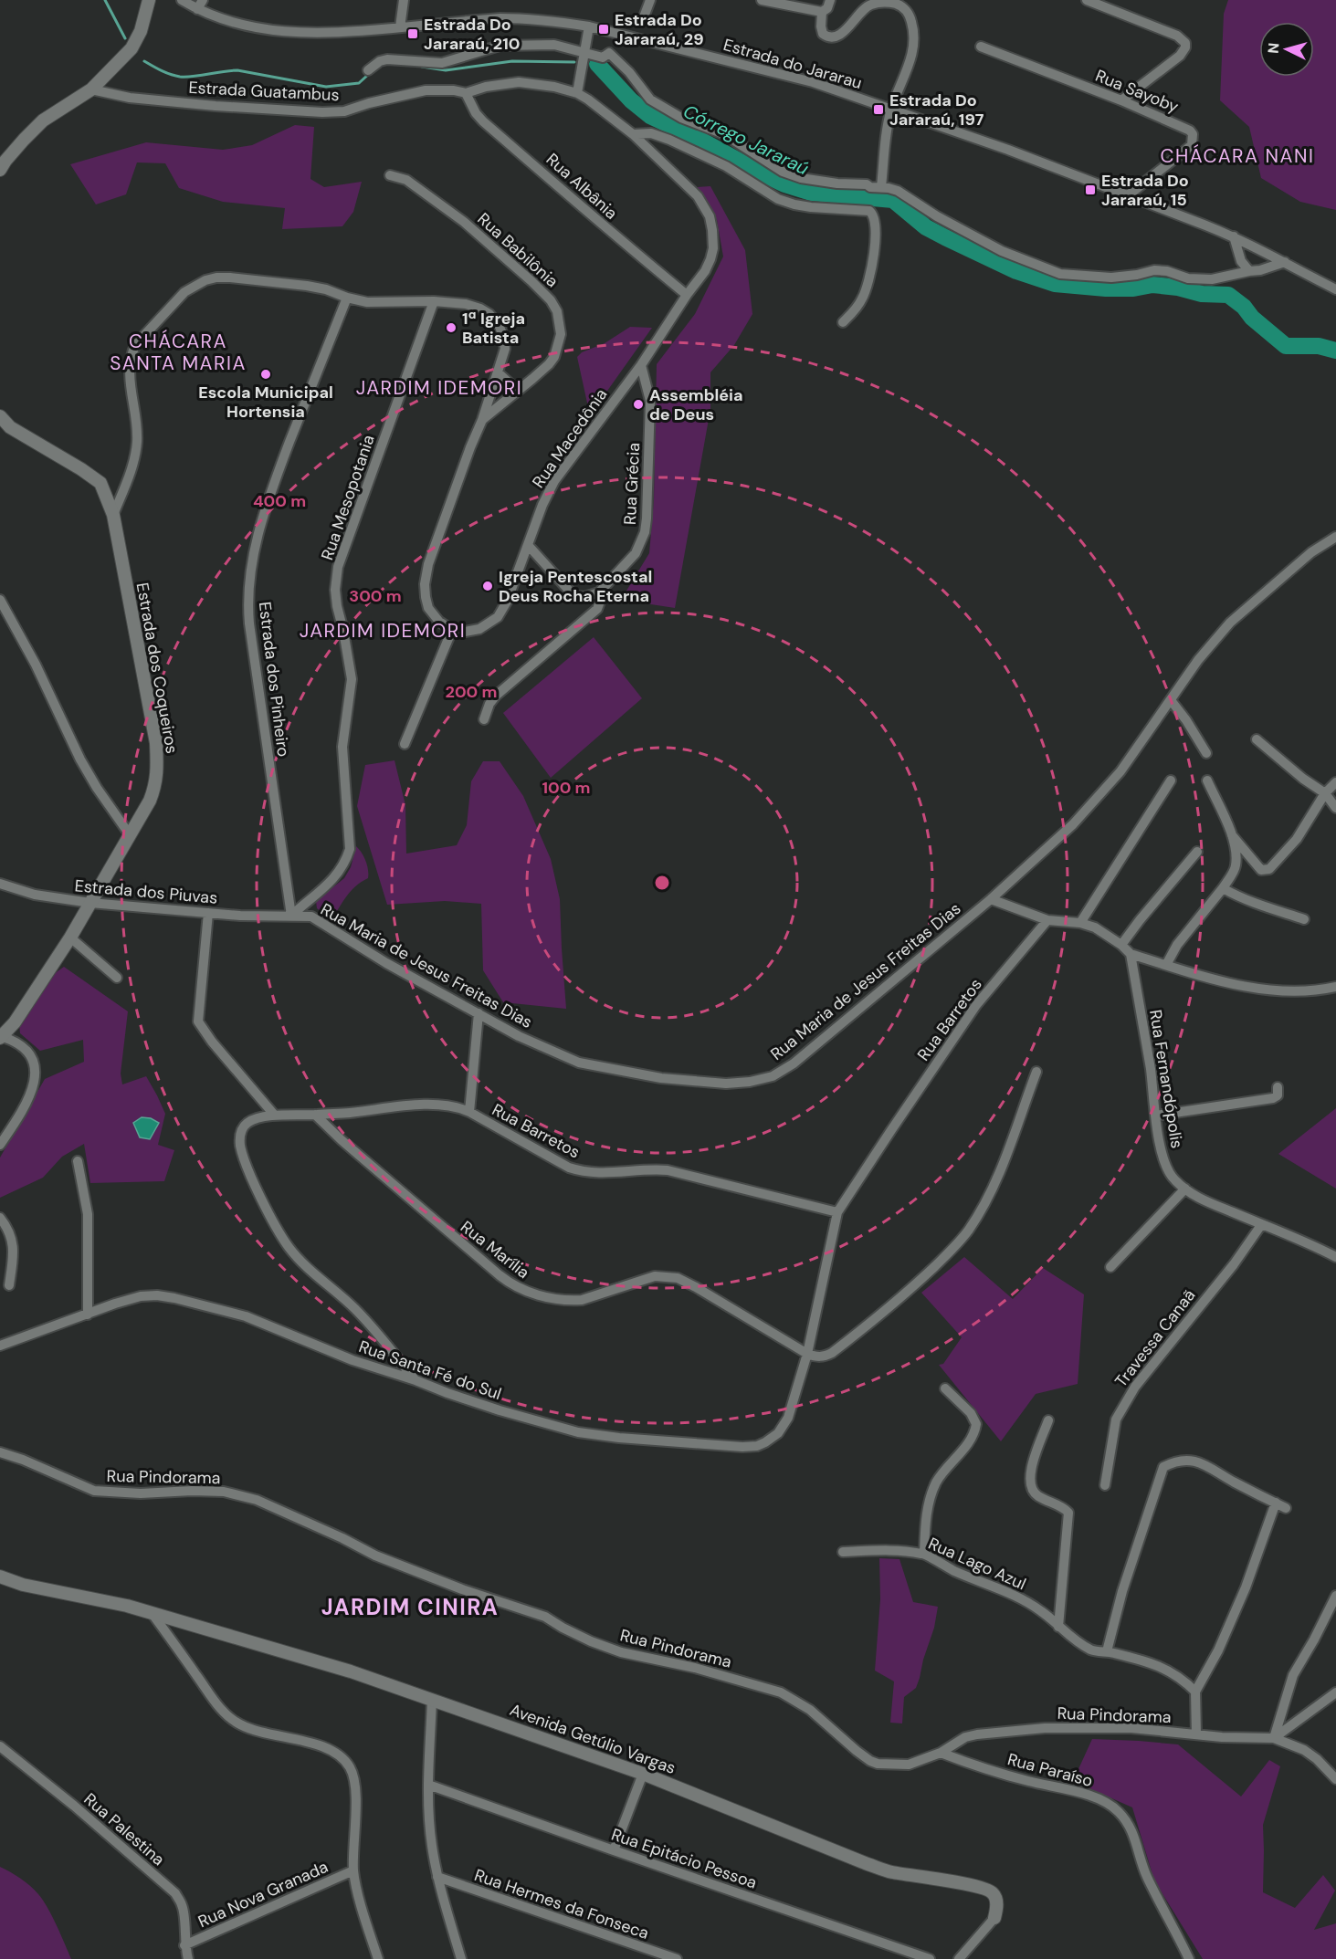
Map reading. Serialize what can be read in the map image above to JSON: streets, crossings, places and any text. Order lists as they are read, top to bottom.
{
  "streets": {
    "street": [
      "Estrada do Jararau",
      "Estrada Guatambus",
      "Rua Sayoby",
      "Rua Albânia",
      "Rua Babilônia",
      "Rua Macedônia",
      "Rua Grécia",
      "Rua Mesopotania",
      "Estrada dos Coqueiros",
      "Estrada dos Pinheiro",
      "Estrada dos Piuvas",
      "Rua Maria de Jesus Freitas Dias",
      "Rua Barretos",
      "Rua Fernandópolis",
      "Rua Marília",
      "Travessa Canaã",
      "Rua Santa Fé do Sul",
      "Rua Pindorama",
      "Rua Lago Azul",
      "Avenida Getúlio Vargas",
      "Rua Paraíso",
      "Rua Palestina",
      "Rua Epitácio Pessoa",
      "Rua Nova Granada",
      "Rua Hermes da Fonseca"
    ]
  },
  "crossings": [
    ["Estrada do Jararau", "Rua Sayoby"],
    ["Estrada Guatambus", "Rua Albânia"],
    ["Estrada Guatambus", "Rua Macedônia"],
    ["Rua Albânia", "Rua Macedônia"],
    ["Rua Macedônia", "Rua Grécia"],
    ["Rua Mesopotania", "Estrada dos Pinheiro"],
    ["Rua Mesopotania", "Estrada dos Piuvas"],
    ["Rua Mesopotania", "Rua Maria de Jesus Freitas Dias"],
    ["Estrada dos Coqueiros", "Estrada dos Piuvas"],
    ["Estrada dos Pinheiro", "Estrada dos Piuvas"],
    ["Estrada dos Pinheiro", "Rua Maria de Jesus Freitas Dias"],
    ["Estrada dos Piuvas", "Rua Maria de Jesus Freitas Dias"],
    ["Rua Barretos", "Rua Marília"],
    ["Rua Barretos", "Rua Santa Fé do Sul"],
    ["Rua Fernandópolis", "Travessa Canaã"],
    ["Rua Marília", "Rua Santa Fé do Sul"],
    ["Rua Pindorama", "Rua Paraíso"],
    ["Rua Palestina", "Rua Nova Granada"]
  ],
  "districts": [
    "CHÁCARA NANI",
    "CHÁCARA SANTA MARIA",
    "JARDIM IDEMORI",
    "JARDIM IDEMORI",
    "JARDIM CINIRA"
  ],
  "water": ["Córrego Jararaú"],
  "places": {
    "transit": [
      "Estrada Do Jararaú, 29",
      "Estrada Do Jararaú, 210",
      "Estrada Do Jararaú, 197",
      "Estrada Do Jararaú, 15"
    ],
    "other": [
      "1ª Igreja Batista",
      "Escola Municipal Hortensia",
      "Assembléia de Deus",
      "Igreja Pentescostal Deus Rocha Eterna"
    ]
  },
  "north": "left",
  "rings": [
    "400 m",
    "300 m",
    "200 m",
    "100 m"
  ]
}
